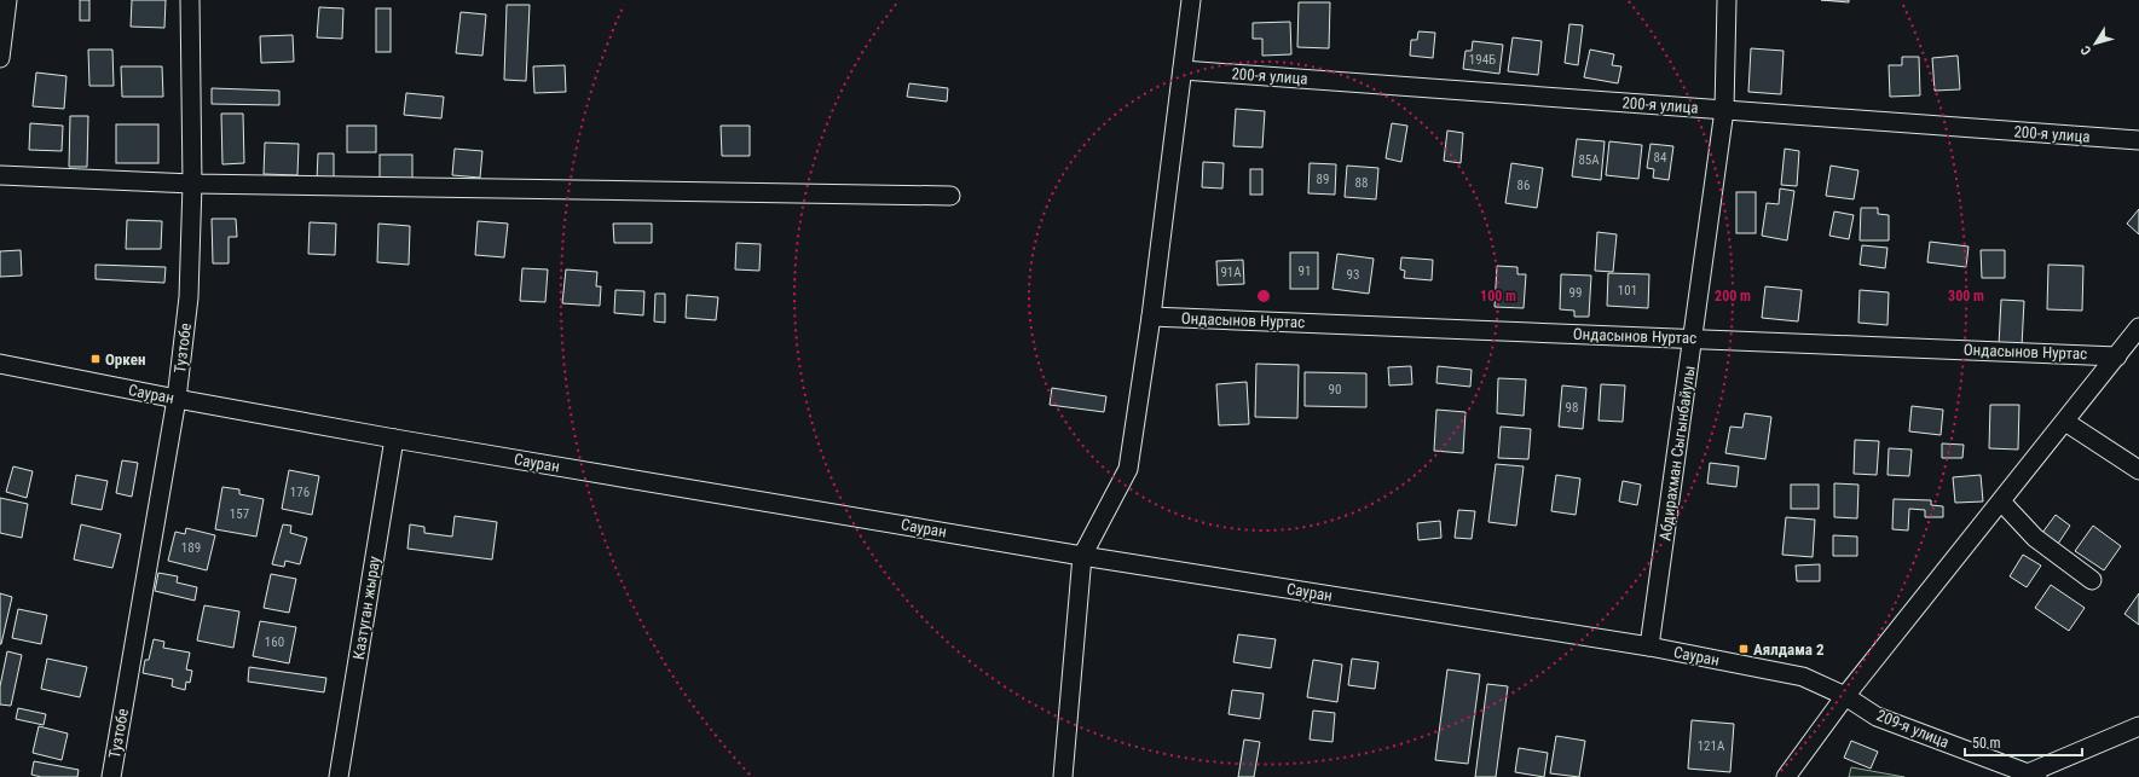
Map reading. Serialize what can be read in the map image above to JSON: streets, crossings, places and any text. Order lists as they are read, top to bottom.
{
  "streets": {
    "street": [
      "200-я улица",
      "Ондасынов Нуртас",
      "Тузтобе",
      "Сауран",
      "Абдирахман Сыгынбайулы",
      "Казтуган жырау",
      "209-я улица"
    ]
  },
  "crossings": [
    ["200-я улица", "Абдирахман Сыгынбайулы"],
    ["Ондасынов Нуртас", "Абдирахман Сыгынбайулы"],
    ["Тузтобе", "Сауран"],
    ["Сауран", "Абдирахман Сыгынбайулы"],
    ["Сауран", "Казтуган жырау"],
    ["Сауран", "209-я улица"]
  ],
  "places": {
    "transit": ["Оркен", "Аялдама 2"]
  },
  "house_numbers": [
    "194Б",
    "84",
    "85А",
    "89",
    "88",
    "86",
    "91",
    "91А",
    "93",
    "101",
    "99",
    "90",
    "98",
    "176",
    "157",
    "189",
    "160",
    "121А"
  ],
  "scale_bar": "50 m",
  "north": "bottom left",
  "rings": ["100 m", "200 m", "300 m"]
}
